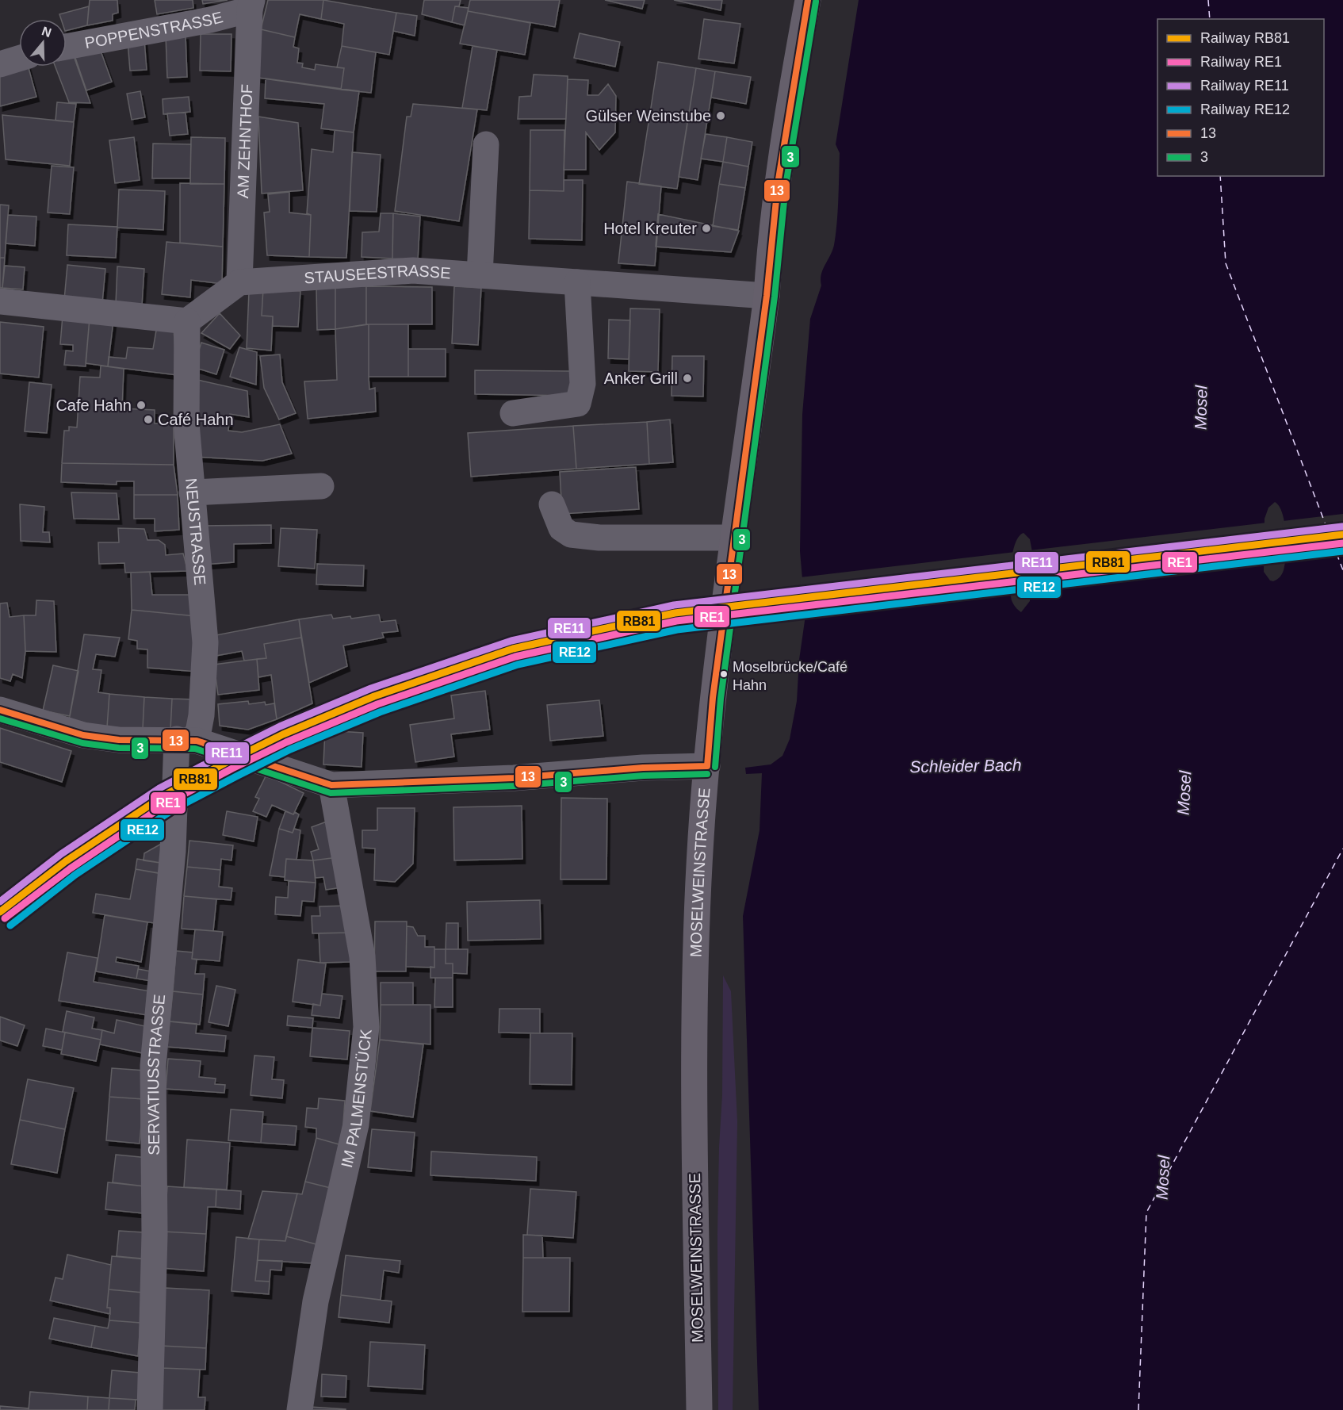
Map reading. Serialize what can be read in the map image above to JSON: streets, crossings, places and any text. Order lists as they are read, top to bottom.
{
  "streets": {
    "main road": ["MOSELWEINSTRASSE"],
    "street": [
      "POPPENSTRASSE",
      "AM ZEHNTHOF",
      "STAUSEESTRASSE",
      "NEUSTRASSE",
      "SERVATIUSSTRASSE",
      "IM PALMENSTÜCK"
    ]
  },
  "crossings": [
    ["POPPENSTRASSE", "AM ZEHNTHOF"],
    ["AM ZEHNTHOF", "STAUSEESTRASSE"],
    ["STAUSEESTRASSE", "MOSELWEINSTRASSE"],
    ["NEUSTRASSE", "SERVATIUSSTRASSE"]
  ],
  "water": ["Mosel", "Schleider Bach"],
  "places": [
    "Gülser Weinstube",
    "Hotel Kreuter",
    "Anker Grill",
    "Cafe Hahn",
    "Café Hahn",
    "Moselbrücke/Café Hahn"
  ],
  "lines": [
    "transit line 13",
    "transit line 3",
    "rail line RE11",
    "rail line RB81",
    "rail line RE1",
    "rail line RE12"
  ],
  "legend": [
    "Railway RB81",
    "Railway RE1",
    "Railway RE11",
    "Railway RE12",
    "13",
    "3"
  ],
  "north": "top"
}
